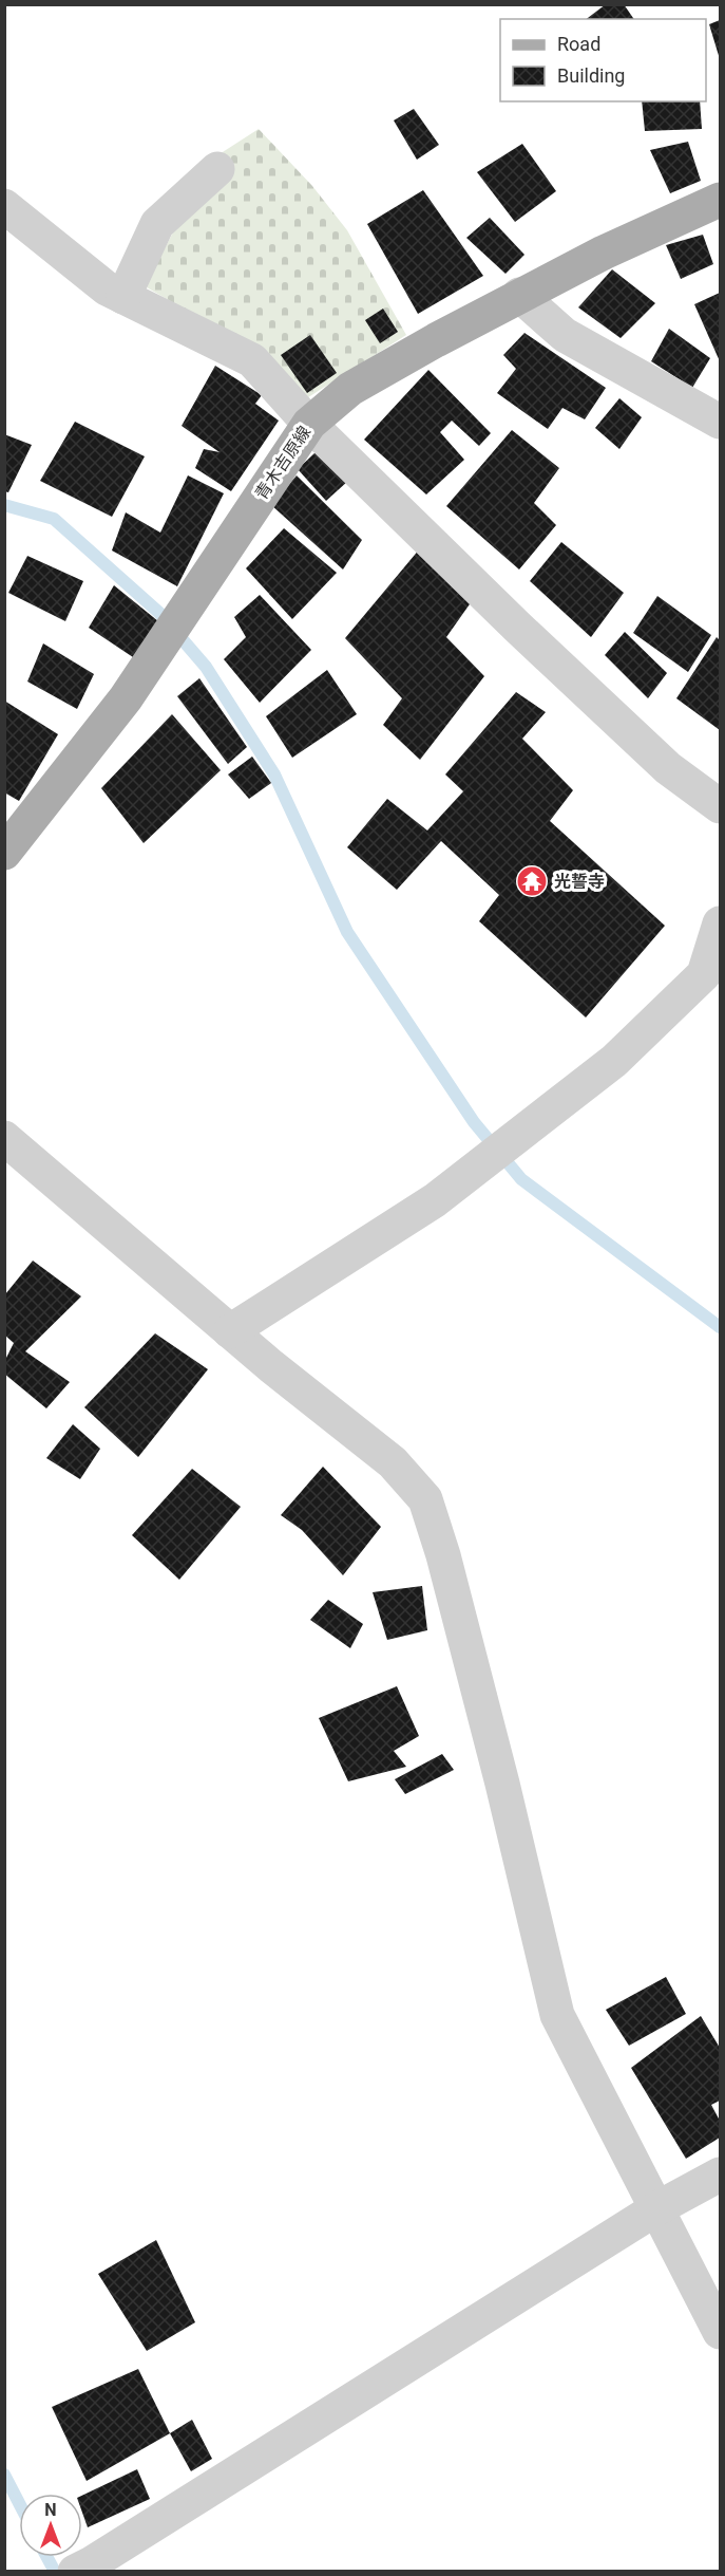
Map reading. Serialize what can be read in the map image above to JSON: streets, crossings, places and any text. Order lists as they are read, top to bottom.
{
  "streets": {
    "main road": ["青木吉原線"]
  },
  "places": {
    "temple": ["光誓寺"]
  },
  "legend": ["Road", "Building"],
  "north": "top"
}
